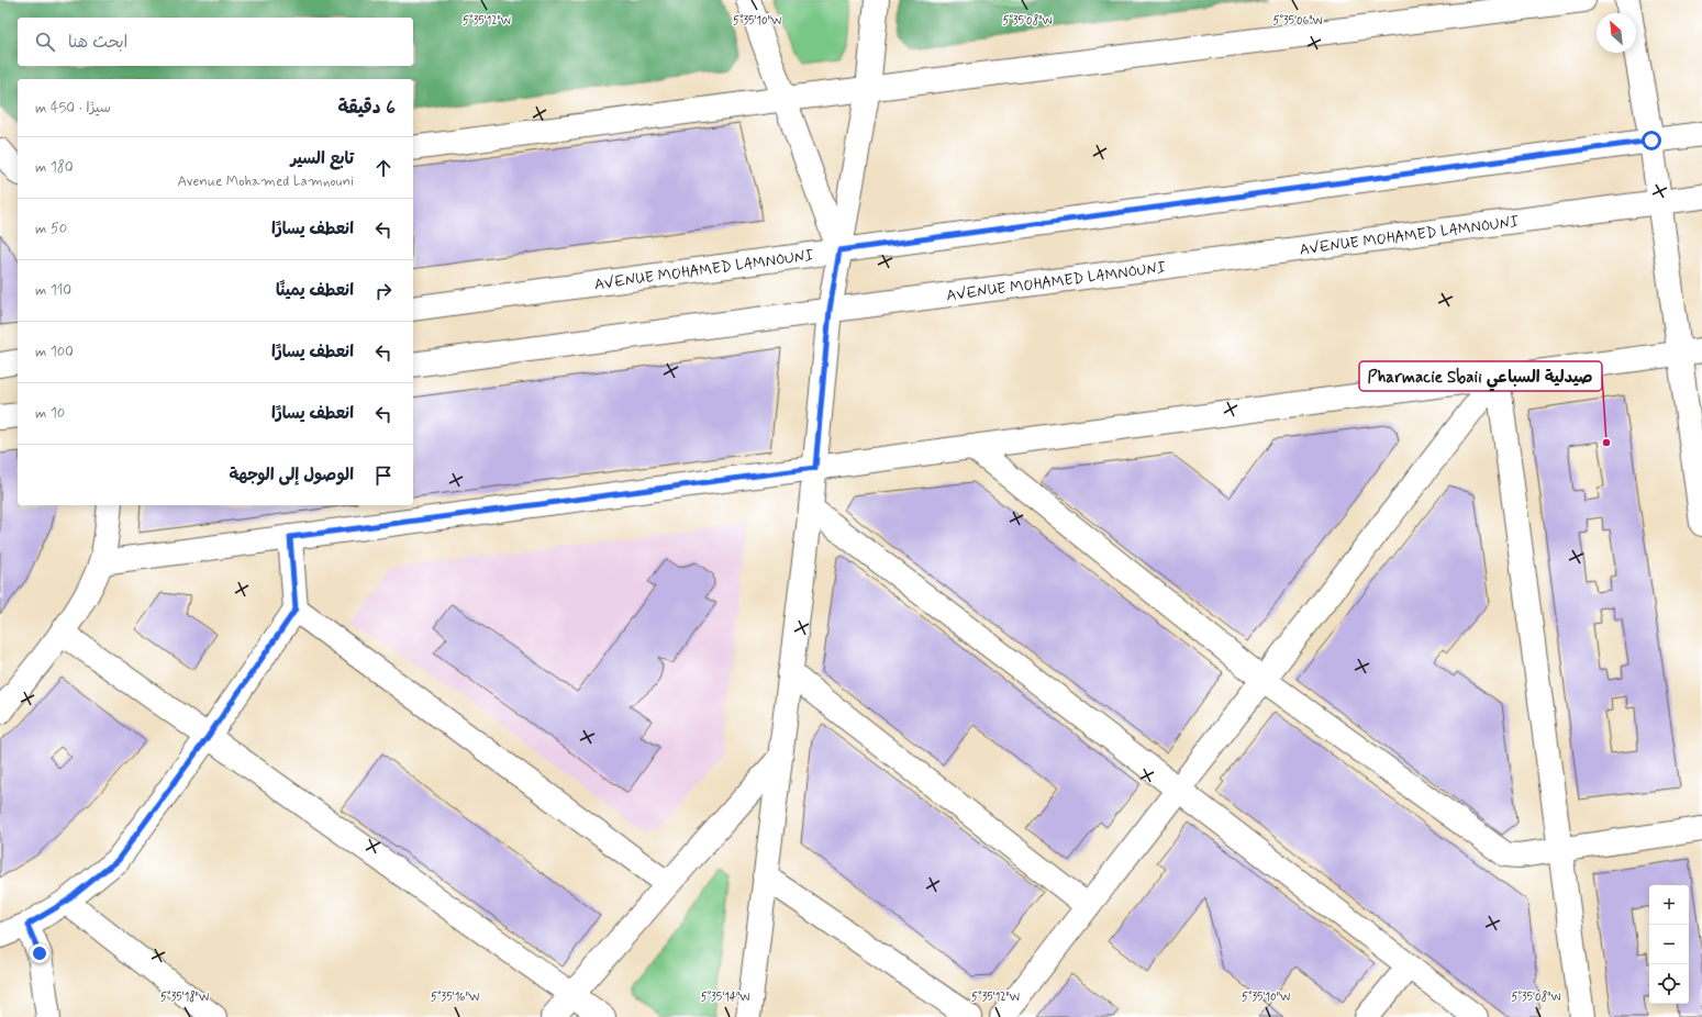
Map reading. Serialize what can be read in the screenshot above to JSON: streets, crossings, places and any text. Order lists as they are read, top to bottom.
{
  "streets": {
    "street": ["AVENUE MOHAMED LAMNOUNI"]
  },
  "places": ["Pharmacie Sbaii صيدلية السباعي"],
  "north": "top left",
  "page": {
    "search": "ابحث هنا",
    "heading": ["6 دقيقة", "سيرًا · 450 m"],
    "list": [
      ["تابع السير", "Avenue Mohamed Lamnouni", "180 m"],
      ["انعطف يسارًا", "50 m"],
      ["انعطف يمينًا", "110 m"],
      ["انعطف يسارًا", "100 m"],
      ["انعطف يسارًا", "10 m"],
      "الوصول إلى الوجهة"
    ],
    "map_buttons": ["+", "−"]
  },
  "coordinates": [
    "5°35'12\"W",
    "5°35'10\"W",
    "5°35'08\"W",
    "5°35'06\"W",
    "5°35'18\"W",
    "5°35'16\"W",
    "5°35'14\"W"
  ]
}
